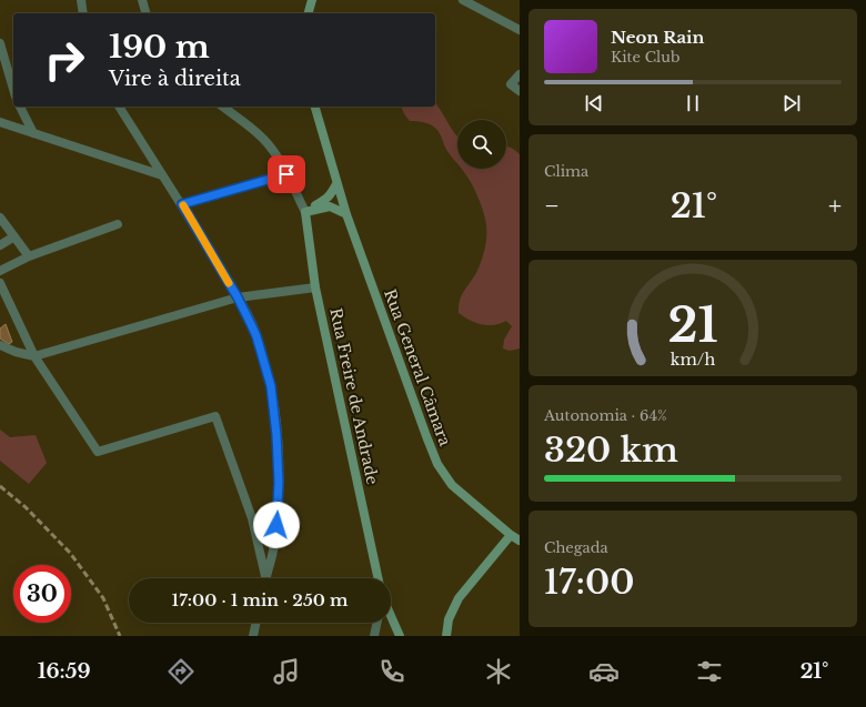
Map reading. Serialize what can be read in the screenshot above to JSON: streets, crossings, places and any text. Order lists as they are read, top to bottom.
{
  "streets": {
    "main road": ["Rua General Câmara", "Rua Freire de Andrade"]
  },
  "page": {
    "turn": ["190 m", "Vire à direita"],
    "song": ["Neon Rain", "Kite Club"],
    "tile": [
      "Clima",
      ["Autonomia · 64%", "320 km"],
      ["Chegada", "17:00"]
    ],
    "heat": ["−", "21°", "+"],
    "limit": "30",
    "trip": "17:00 · 1 min · 250 m",
    "tabs": ["16:59", "21°"],
    "gauge": ["21", "km/h"]
  }
}
